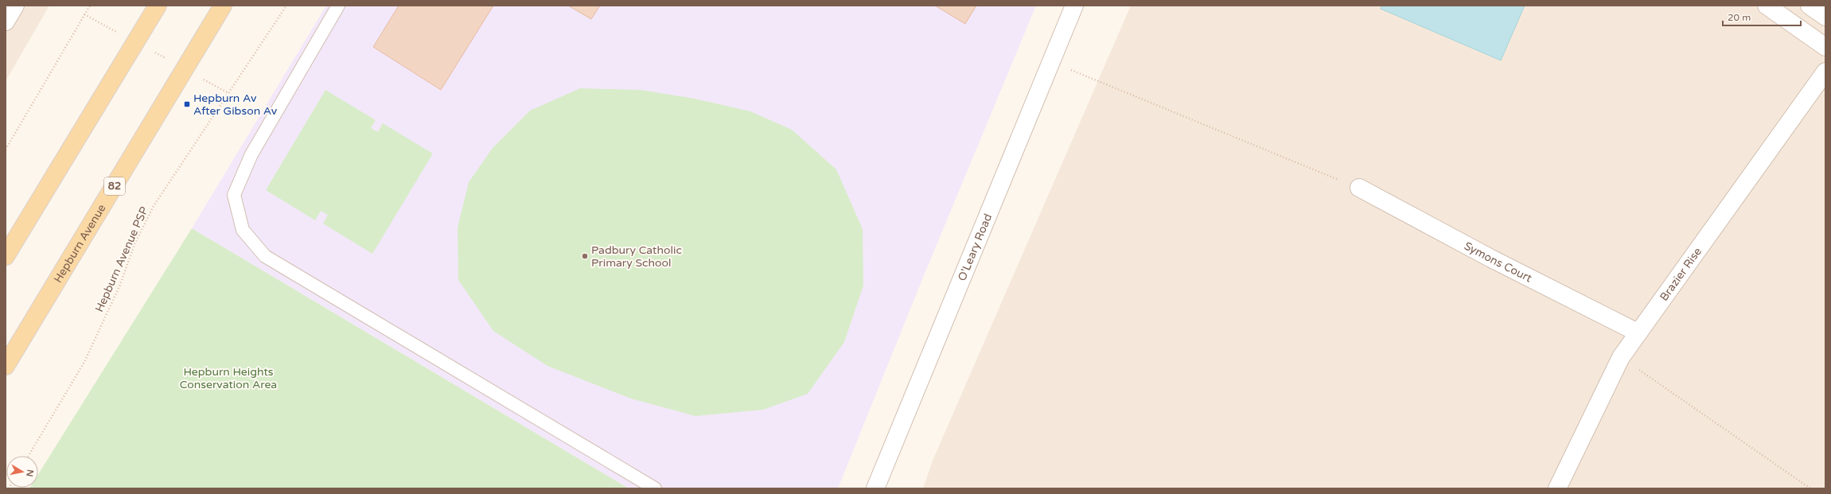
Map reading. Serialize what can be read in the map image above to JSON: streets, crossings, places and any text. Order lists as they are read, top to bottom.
{
  "streets": {
    "main road": ["82", "Hepburn Avenue"],
    "street": ["O'Leary Road", "Symons Court", "Brazier Rise"],
    "path": ["Hepburn Avenue PSP"]
  },
  "crossings": [
    ["Symons Court", "Brazier Rise"]
  ],
  "parks": ["Hepburn Heights Conservation Area"],
  "places": {
    "transit": ["Hepburn Av After Gibson Av"],
    "other": ["Padbury Catholic Primary School"]
  },
  "scale_bar": "20 m",
  "north": "right"
}
